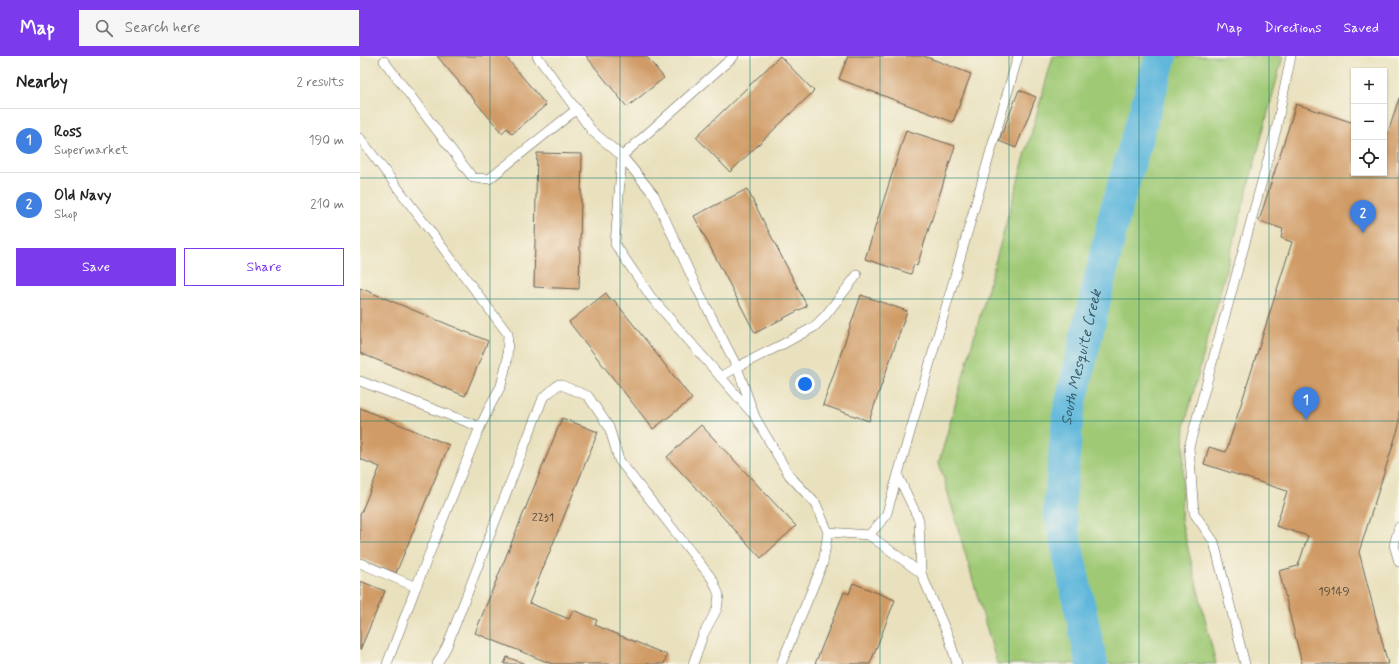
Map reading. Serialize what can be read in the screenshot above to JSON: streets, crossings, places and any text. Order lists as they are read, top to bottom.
{
  "water": ["South Mesquite Creek"],
  "house_numbers": ["2231", "19149"],
  "page": {
    "header": "Map",
    "search": "Search here",
    "nav": ["Map", "Directions", "Saved"],
    "heading": ["Nearby", "2 results"],
    "map_buttons": ["+", "−"],
    "list": [
      {
        "mark": "1",
        "name": "Ross",
        "note": "Supermarket",
        "value": "190 m"
      },
      {
        "mark": "2",
        "name": "Old Navy",
        "note": "Shop",
        "value": "210 m"
      }
    ],
    "pins": ["2", "1"],
    "buttons": ["Save", "Share"]
  }
}
